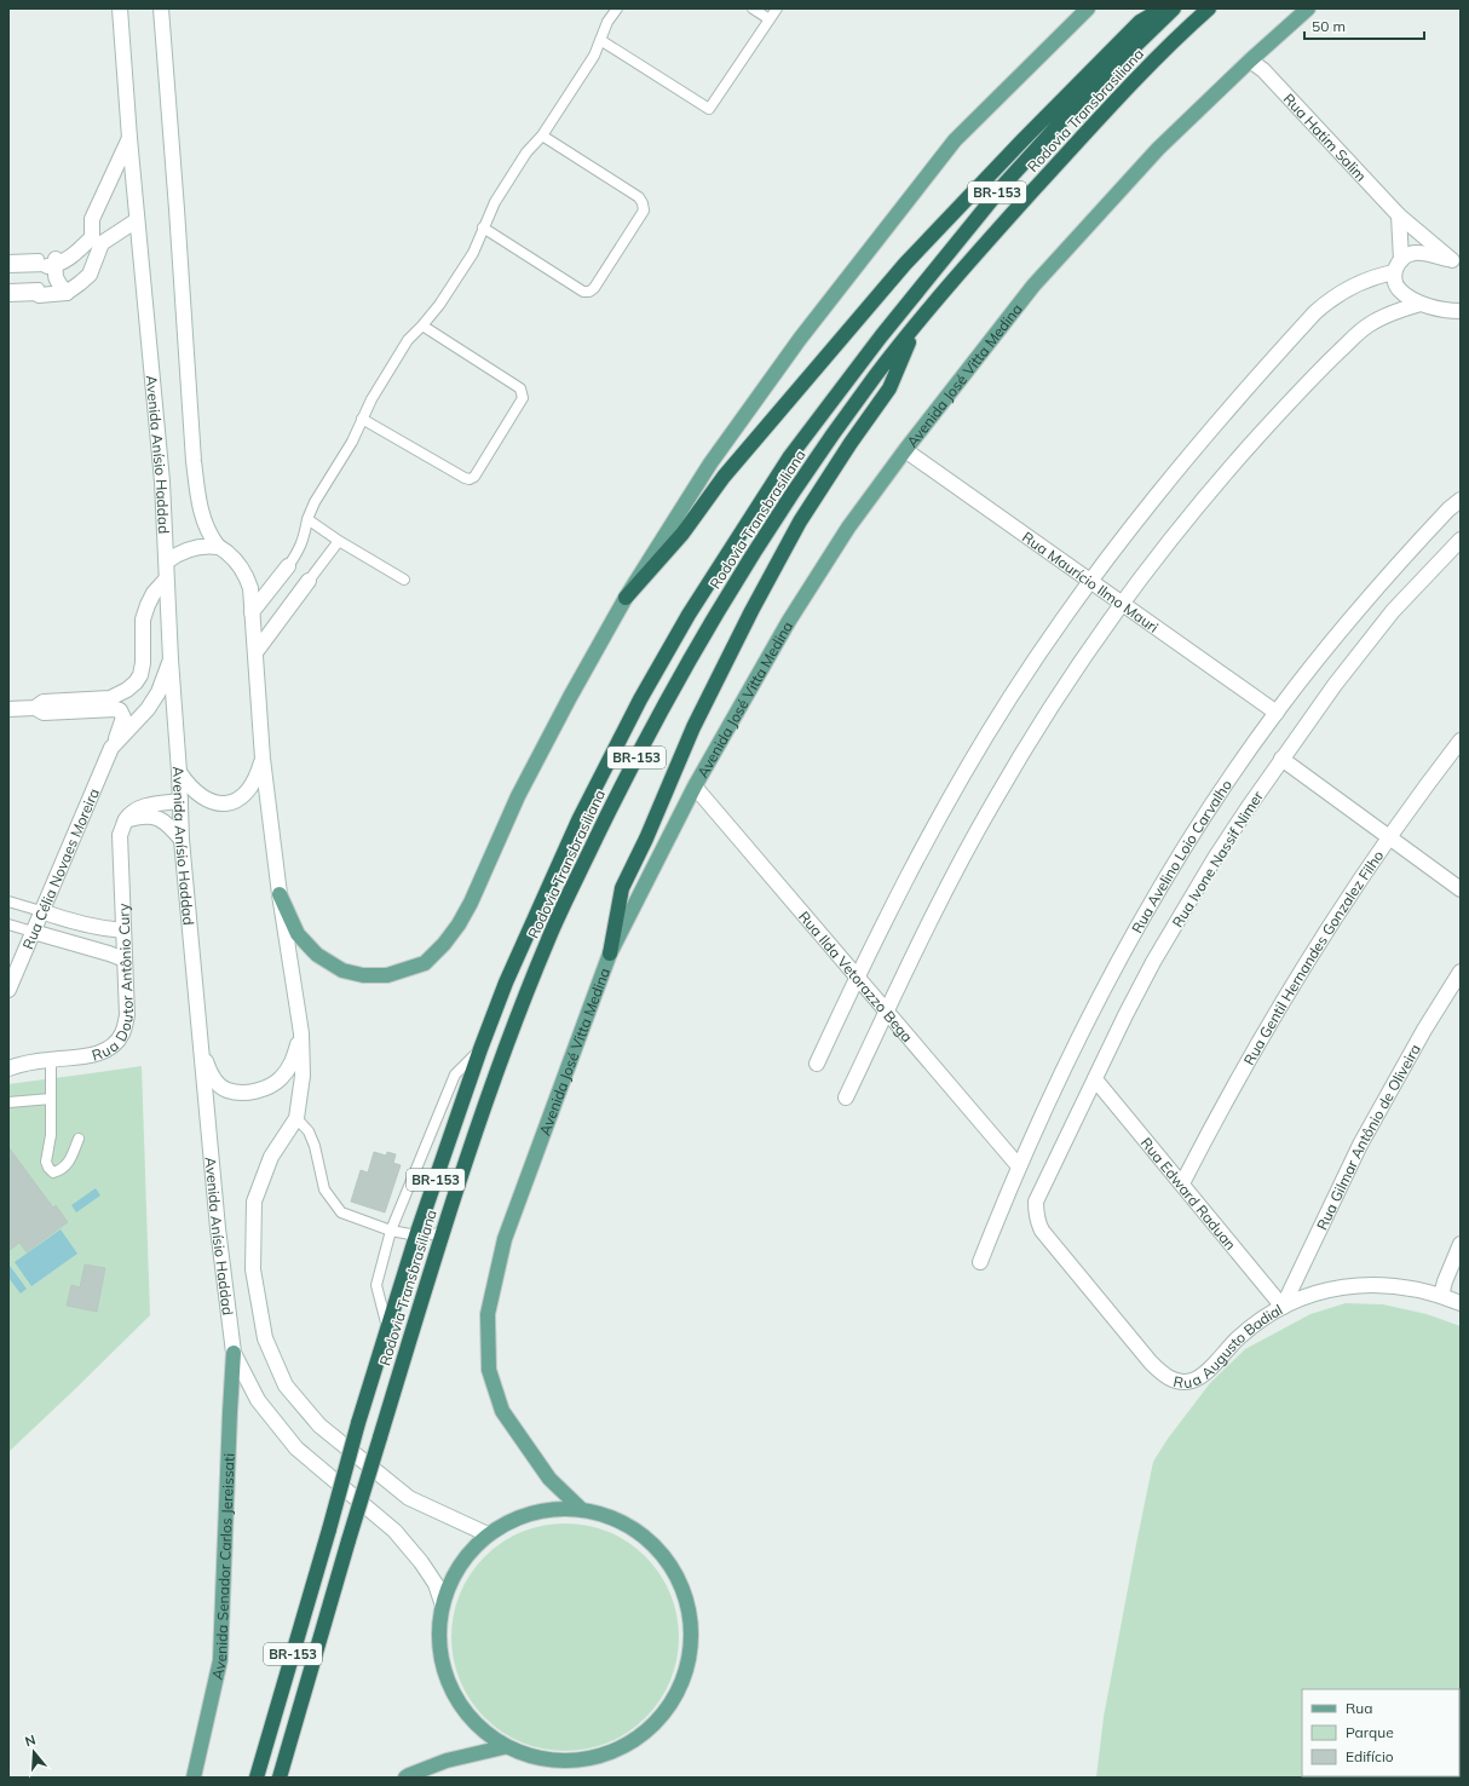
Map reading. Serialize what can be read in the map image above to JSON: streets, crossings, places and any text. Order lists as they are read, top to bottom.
{
  "streets": {
    "highway": ["Rodovia Transbrasiliana", "BR-153"],
    "main road": ["Avenida José Vitta Medina", "Avenida Senador Carlos Jereissati"],
    "street": [
      "Rua Hatim Salim",
      "Avenida Anísio Haddad",
      "Rua Maurício Ilmo Mauri",
      "Rua Avelino Loio Carvalho",
      "Rua Ivone Nassif Nimer",
      "Rua Célia Novaes Moreira",
      "Rua Gentil Hernandes Gonzalez Filho",
      "Rua Doutor Antônio Cury",
      "Rua Ilda Vetorazzo Bega",
      "Rua Gilmar Antônio de Oliveira",
      "Rua Edward Raduan",
      "Rua Augusto Badial"
    ]
  },
  "crossings": [
    ["Rua Hatim Salim", "Avenida José Vitta Medina"],
    ["Rua Hatim Salim", "Rua Maurício Ilmo Mauri"],
    ["Rua Hatim Salim", "Rua Ilda Vetorazzo Bega"],
    ["Avenida José Vitta Medina", "Rua Maurício Ilmo Mauri"],
    ["Avenida José Vitta Medina", "Rua Ilda Vetorazzo Bega"],
    ["Avenida Anísio Haddad", "Rua Célia Novaes Moreira"],
    ["Avenida Anísio Haddad", "Avenida Senador Carlos Jereissati"],
    ["Rua Maurício Ilmo Mauri", "Rua Avelino Loio Carvalho"],
    ["Rua Avelino Loio Carvalho", "Rua Ilda Vetorazzo Bega"],
    ["Rua Ivone Nassif Nimer", "Rua Edward Raduan"],
    ["Rua Ivone Nassif Nimer", "Rua Augusto Badial"],
    ["Rua Gentil Hernandes Gonzalez Filho", "Rua Edward Raduan"],
    ["Rua Gilmar Antônio de Oliveira", "Rua Edward Raduan"],
    ["Rua Gilmar Antônio de Oliveira", "Rua Augusto Badial"],
    ["Rua Edward Raduan", "Rua Augusto Badial"]
  ],
  "legend": ["Rua", "Parque", "Edifício"],
  "scale_bar": "50 m",
  "north": "top"
}
